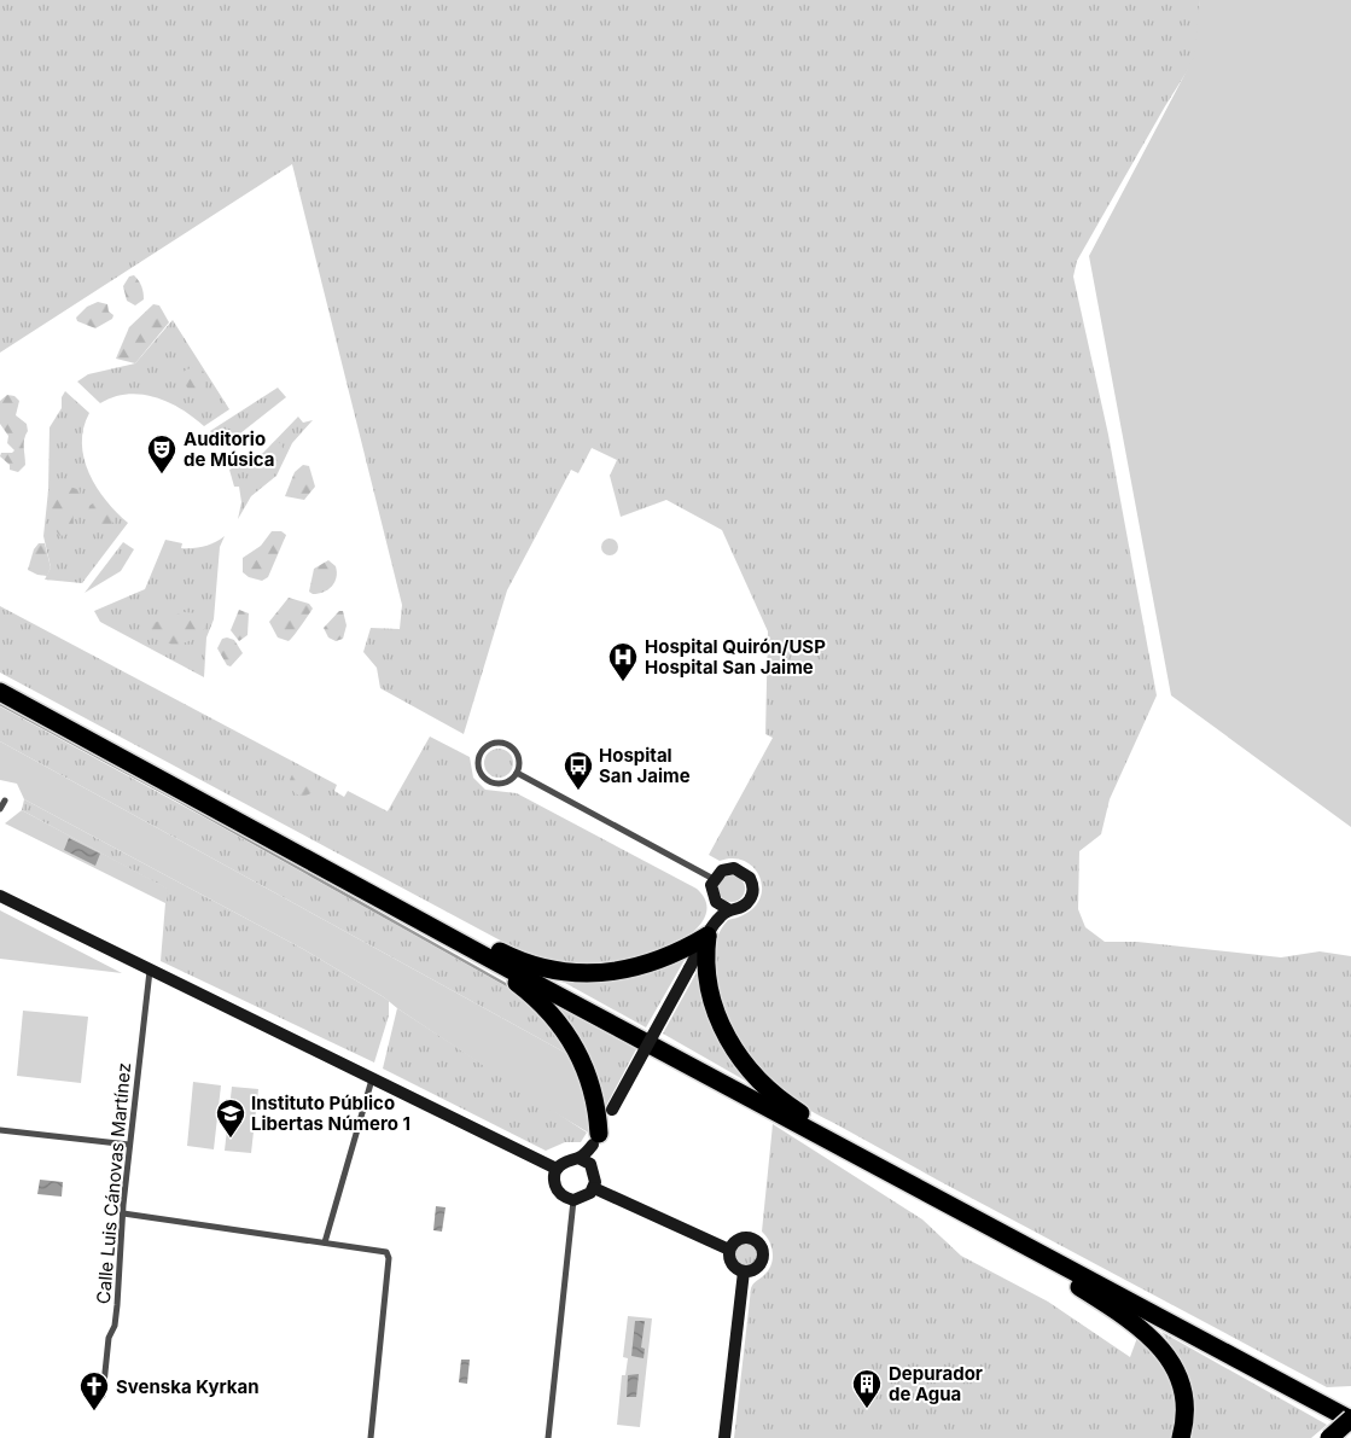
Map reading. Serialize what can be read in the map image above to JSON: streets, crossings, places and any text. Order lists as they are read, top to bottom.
{
  "streets": {
    "street": ["Calle Luis Cánovas Martínez"]
  },
  "places": {
    "theatre": ["Auditorio de Música"],
    "hospital": ["Hospital Quirón/USP Hospital San Jaime"],
    "bus stop": ["Hospital San Jaime"],
    "school or university": ["Instituto Público Libertas Número 1"],
    "building": ["Depurador de Agua"],
    "church": ["Svenska Kyrkan"]
  }
}
